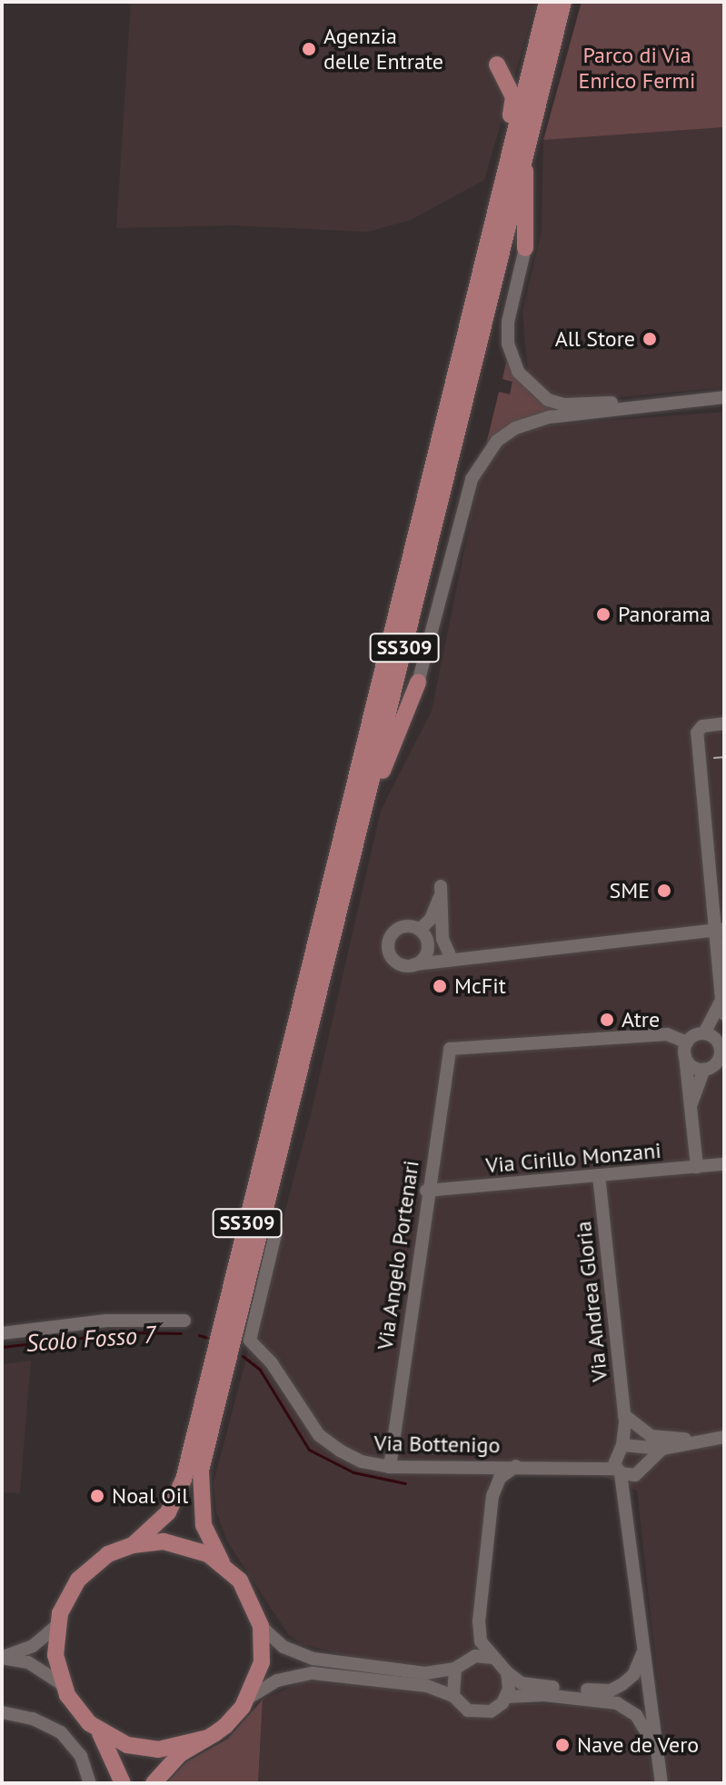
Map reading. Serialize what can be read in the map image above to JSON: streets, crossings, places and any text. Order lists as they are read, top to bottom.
{
  "streets": {
    "main road": ["SS309"],
    "street": [
      "Via Cirillo Monzani",
      "Via Angelo Portenari",
      "Via Andrea Gloria",
      "Via Bottenigo"
    ]
  },
  "crossings": [
    ["Via Cirillo Monzani", "Via Angelo Portenari"],
    ["Via Cirillo Monzani", "Via Andrea Gloria"],
    ["Via Angelo Portenari", "Via Bottenigo"],
    ["Via Andrea Gloria", "Via Bottenigo"]
  ],
  "water": ["Scolo Fosso 7"],
  "parks": ["Parco di Via Enrico Fermi"],
  "places": [
    "Agenzia delle Entrate",
    "All Store",
    "Panorama",
    "SME",
    "McFit",
    "Atre",
    "Noal Oil",
    "Nave de Vero"
  ]
}
